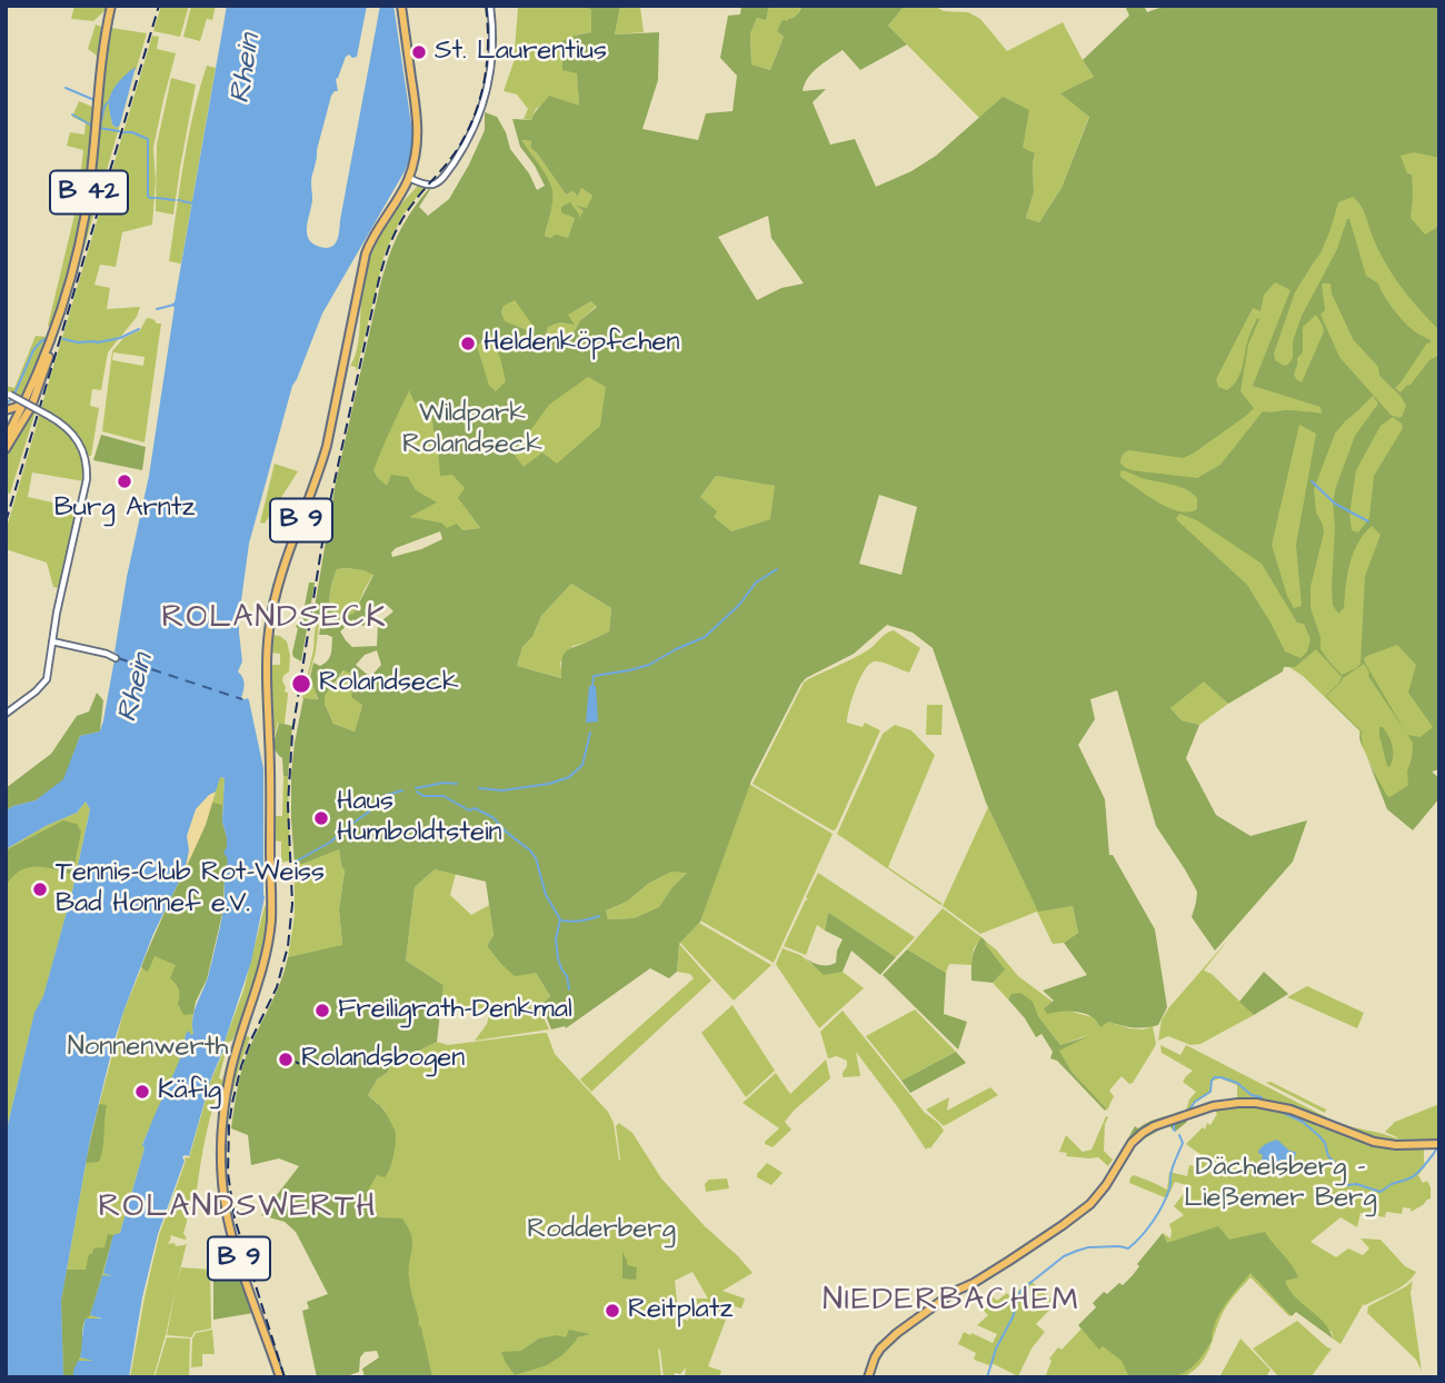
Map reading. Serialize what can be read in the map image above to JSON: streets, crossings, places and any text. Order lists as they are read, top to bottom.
{
  "streets": {
    "main road": ["B 42", "B 9"]
  },
  "districts": ["ROLANDSECK", "ROLANDSWERTH", "NIEDERBACHEM"],
  "water": ["Rhein"],
  "parks": [
    "Wildpark Rolandseck",
    "Nonnenwerth",
    "Dächelsberg - Ließemer Berg",
    "Rodderberg"
  ],
  "places": [
    "St. Laurentius",
    "Heldenköpfchen",
    "Burg Arntz",
    "Rolandseck",
    "Haus Humboldtstein",
    "Tennis-Club Rot-Weiss Bad Honnef e.V.",
    "Freiligrath-Denkmal",
    "Rolandsbogen",
    "Käfig",
    "Reitplatz"
  ]
}
